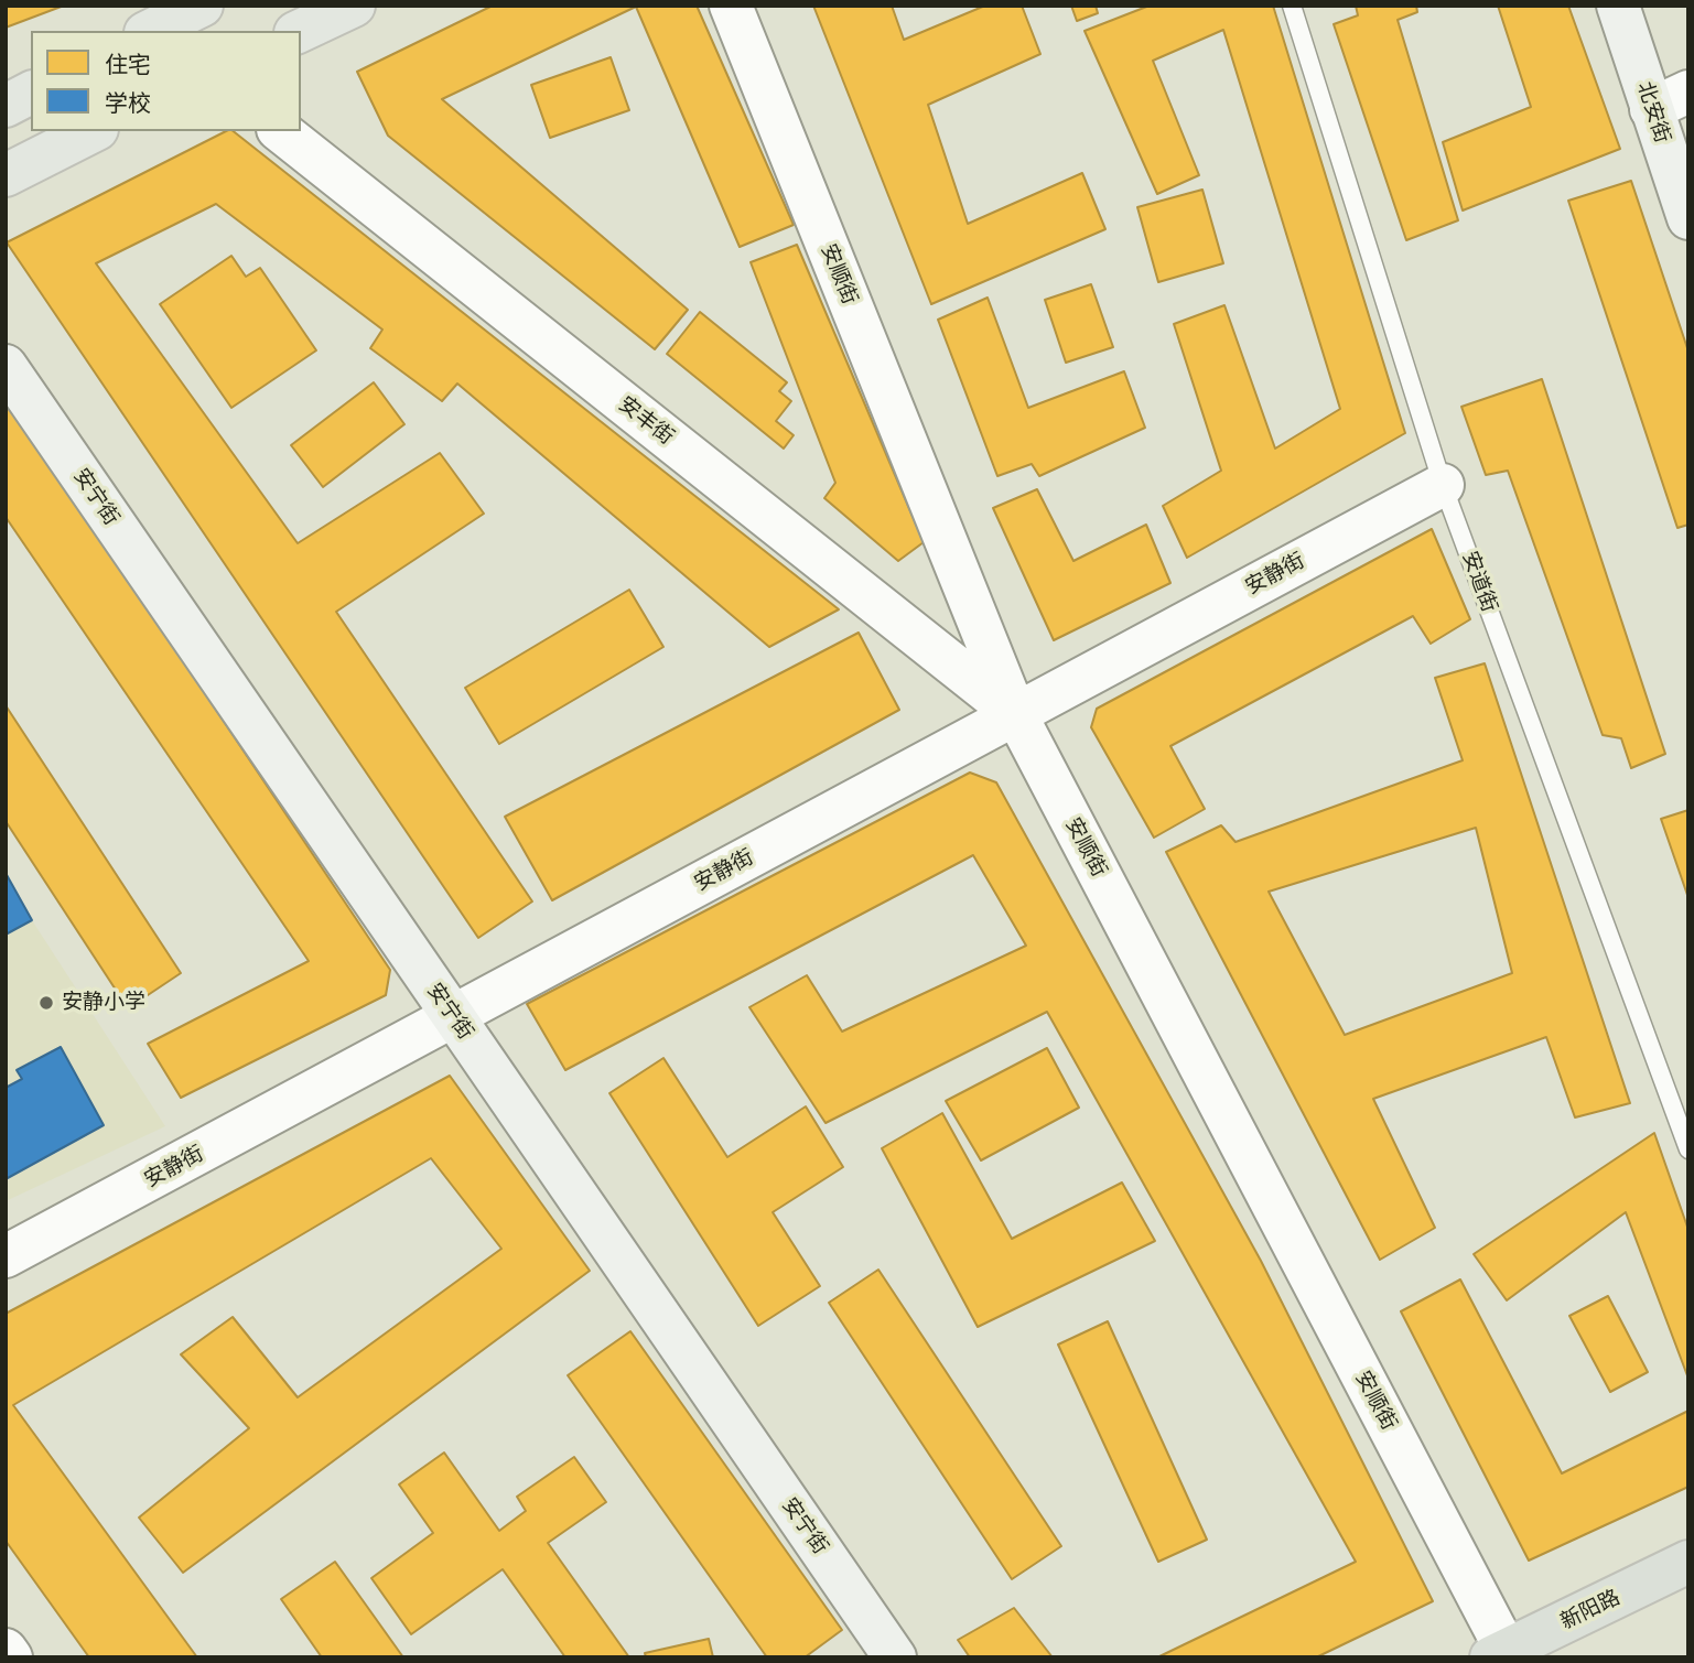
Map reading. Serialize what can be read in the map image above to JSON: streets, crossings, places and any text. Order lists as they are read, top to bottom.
{
  "streets": {
    "highway": ["新阳路"],
    "main road": ["北安街", "安宁街"],
    "street": ["安顺街", "安丰街", "安静街"],
    "lane": ["安道街"]
  },
  "crossings": [
    ["安顺街", "安丰街"],
    ["安顺街", "安静街"],
    ["安顺街", "新阳路"],
    ["安丰街", "安静街"],
    ["安宁街", "安静街"],
    ["安静街", "安道街"]
  ],
  "places": ["安静小学"],
  "legend": ["住宅", "学校"]
}
